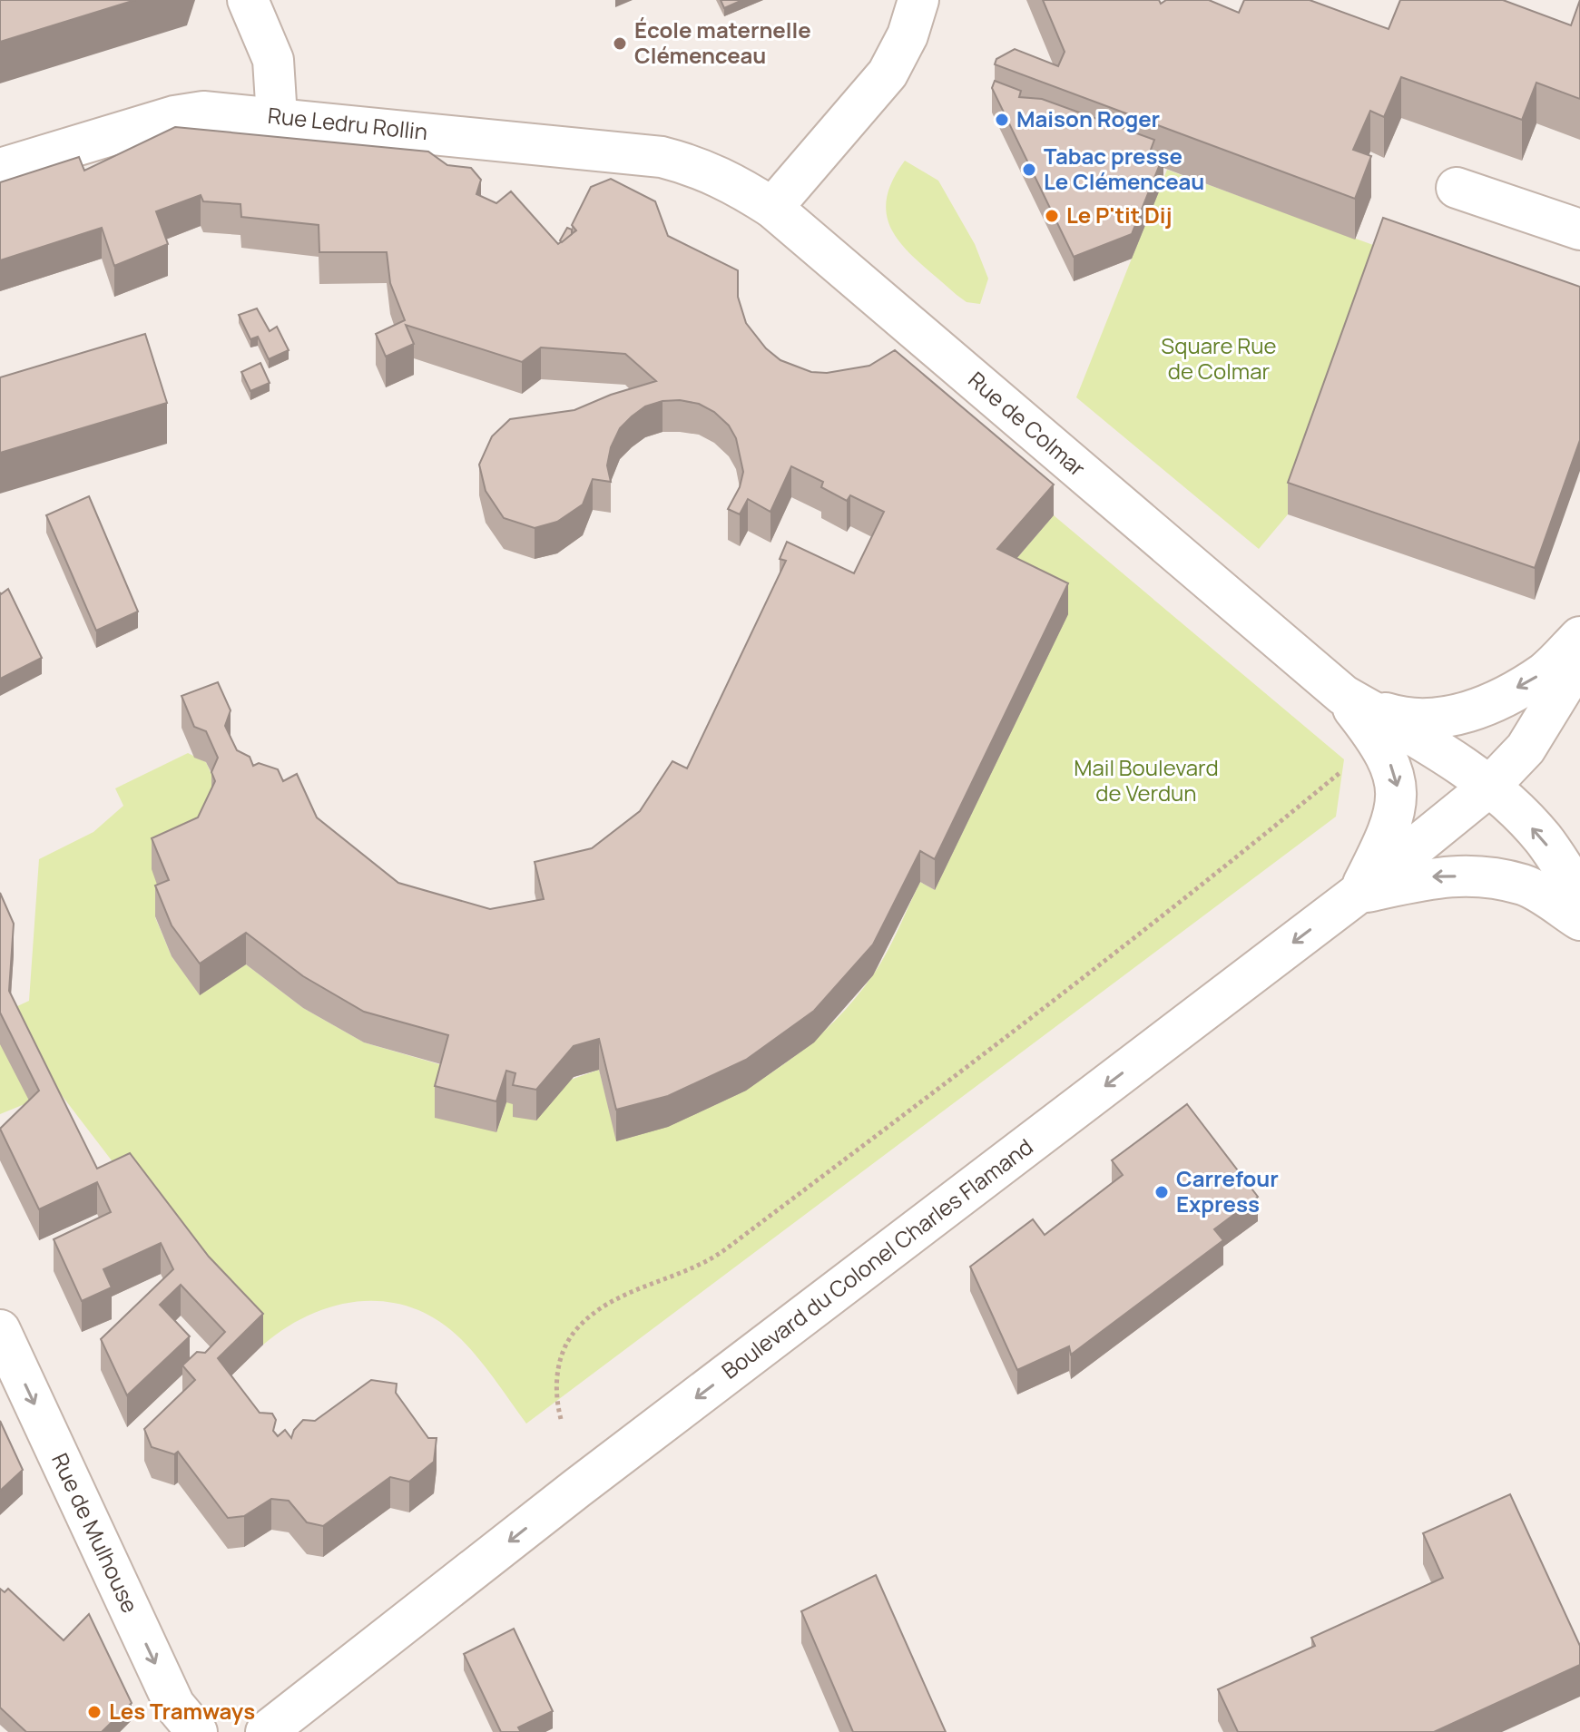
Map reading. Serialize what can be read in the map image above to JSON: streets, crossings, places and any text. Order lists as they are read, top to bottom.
{
  "streets": {
    "street": [
      "Rue Ledru Rollin",
      "Rue de Colmar",
      "Boulevard du Colonel Charles Flamand",
      "Rue de Mulhouse"
    ]
  },
  "crossings": [
    ["Rue Ledru Rollin", "Rue de Colmar"],
    ["Rue de Colmar", "Boulevard du Colonel Charles Flamand"]
  ],
  "one_way": ["Boulevard du Colonel Charles Flamand", "Rue de Mulhouse"],
  "parks": ["Square Rue de Colmar", "Mail Boulevard de Verdun"],
  "places": [
    "École maternelle Clémenceau",
    "Maison Roger",
    "Tabac presse Le Clémenceau",
    "Le P'tit Dij",
    "Carrefour Express",
    "Les Tramways"
  ]
}
